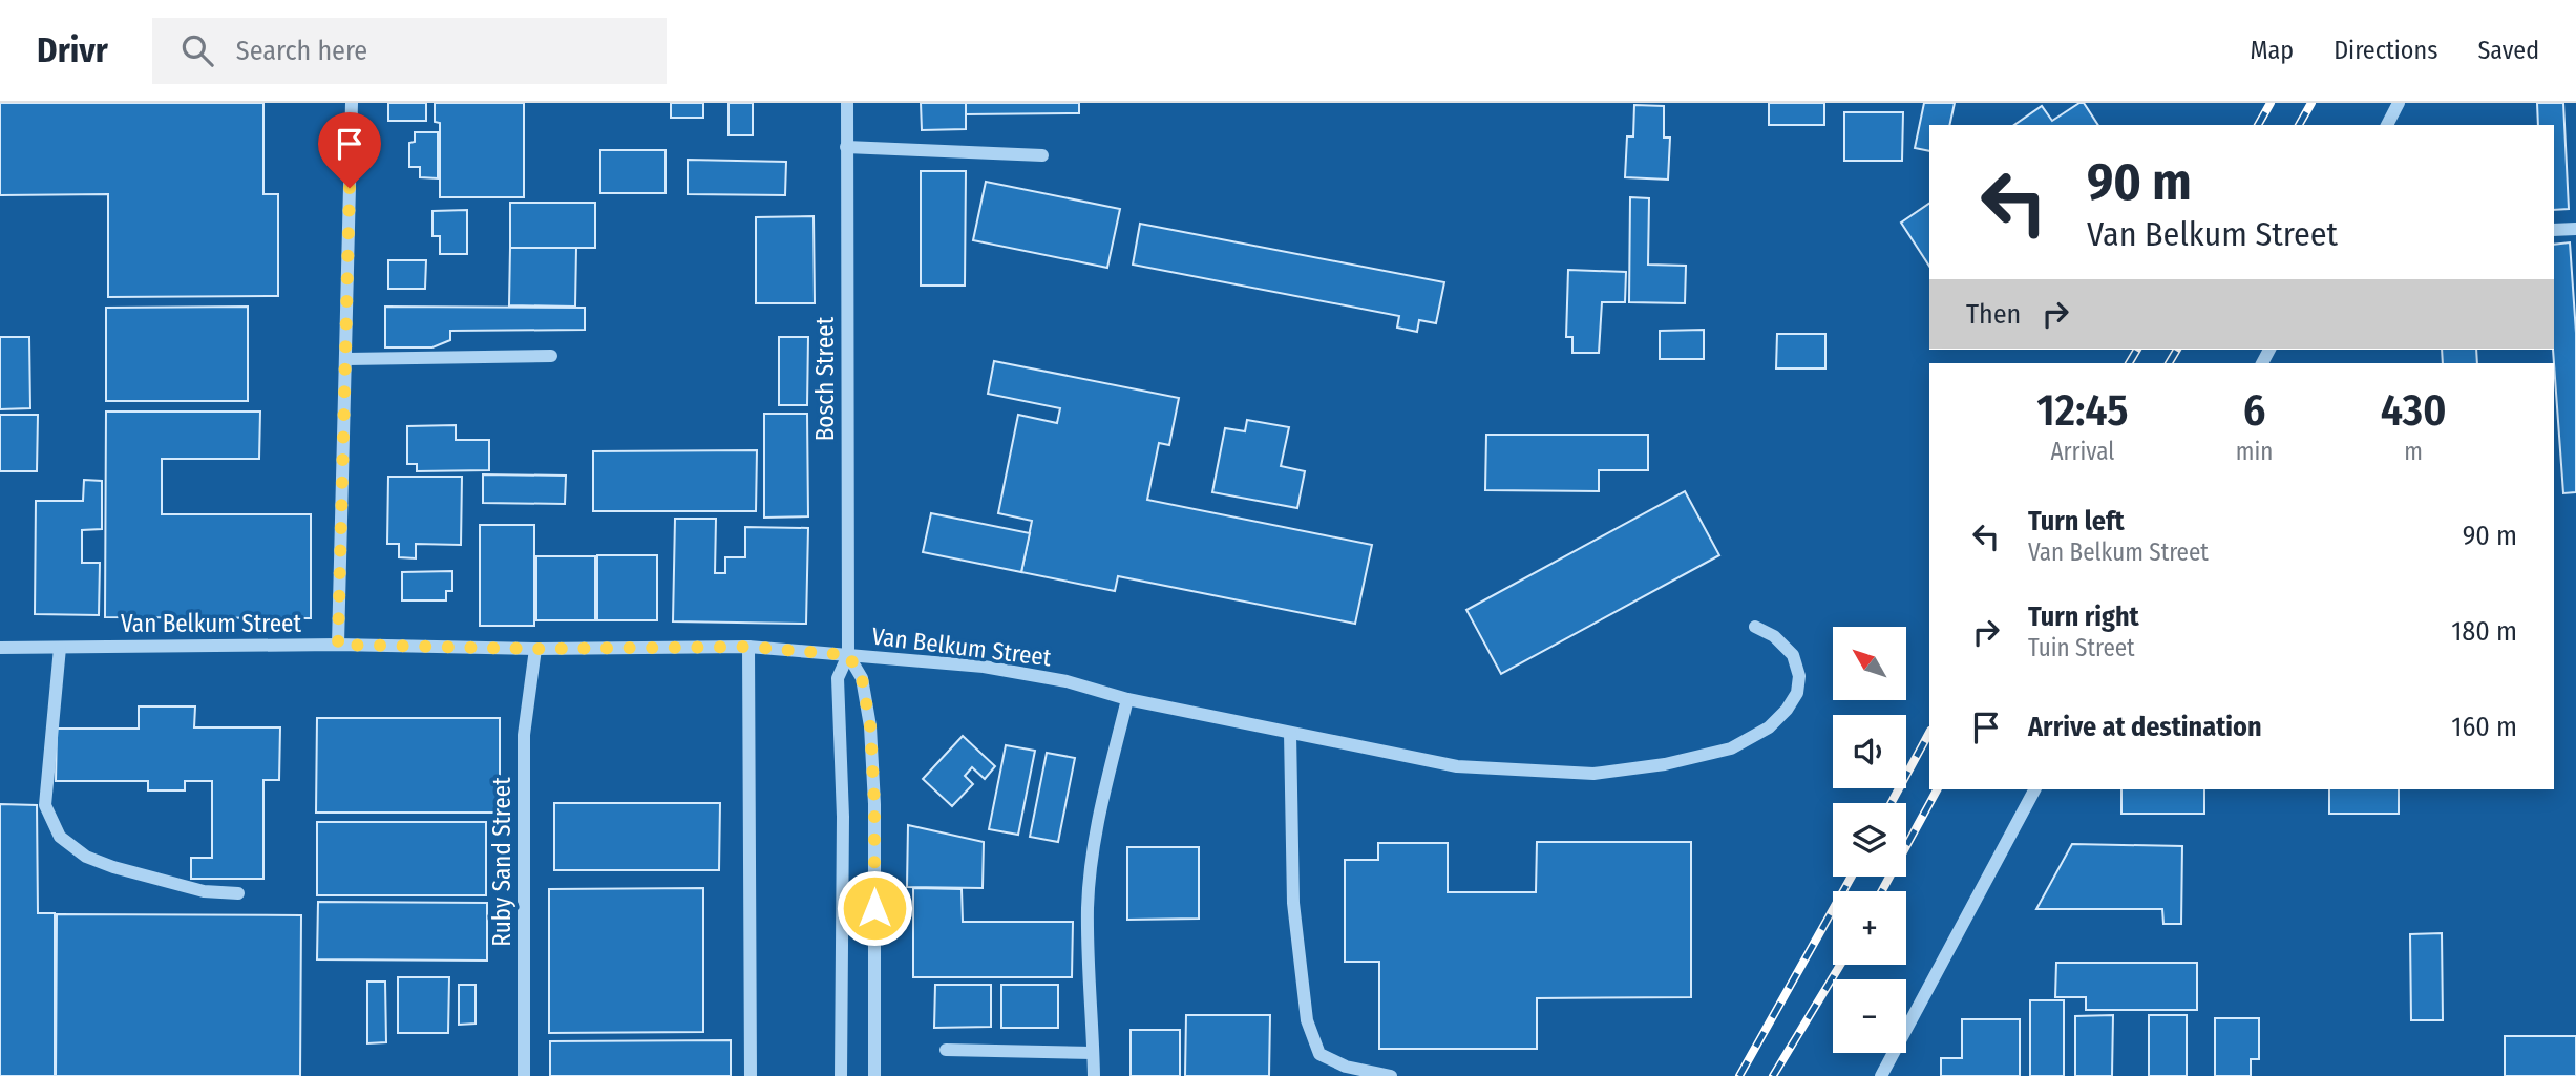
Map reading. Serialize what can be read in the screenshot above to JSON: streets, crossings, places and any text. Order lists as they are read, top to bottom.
{
  "streets": {
    "street": ["Bosch Street", "Van Belkum Street", "Ruby Sand Street"]
  },
  "crossings": [
    ["Bosch Street", "Van Belkum Street"],
    ["Van Belkum Street", "Ruby Sand Street"]
  ],
  "north": "top left",
  "page": {
    "header": "Drivr",
    "search": "Search here",
    "nav": ["Map", "Directions", "Saved"],
    "turn": ["90 m", "Van Belkum Street"],
    "then": "Then",
    "eta": [
      "12:45",
      "Arrival",
      "6",
      "min",
      "430",
      "m"
    ],
    "list": [
      {
        "name": "Turn left",
        "note": "Van Belkum Street",
        "value": "90 m"
      },
      {
        "name": "Turn right",
        "note": "Tuin Street",
        "value": "180 m"
      },
      {
        "name": "Arrive at destination",
        "value": "160 m"
      }
    ],
    "map_buttons": ["+", "−"]
  }
}
